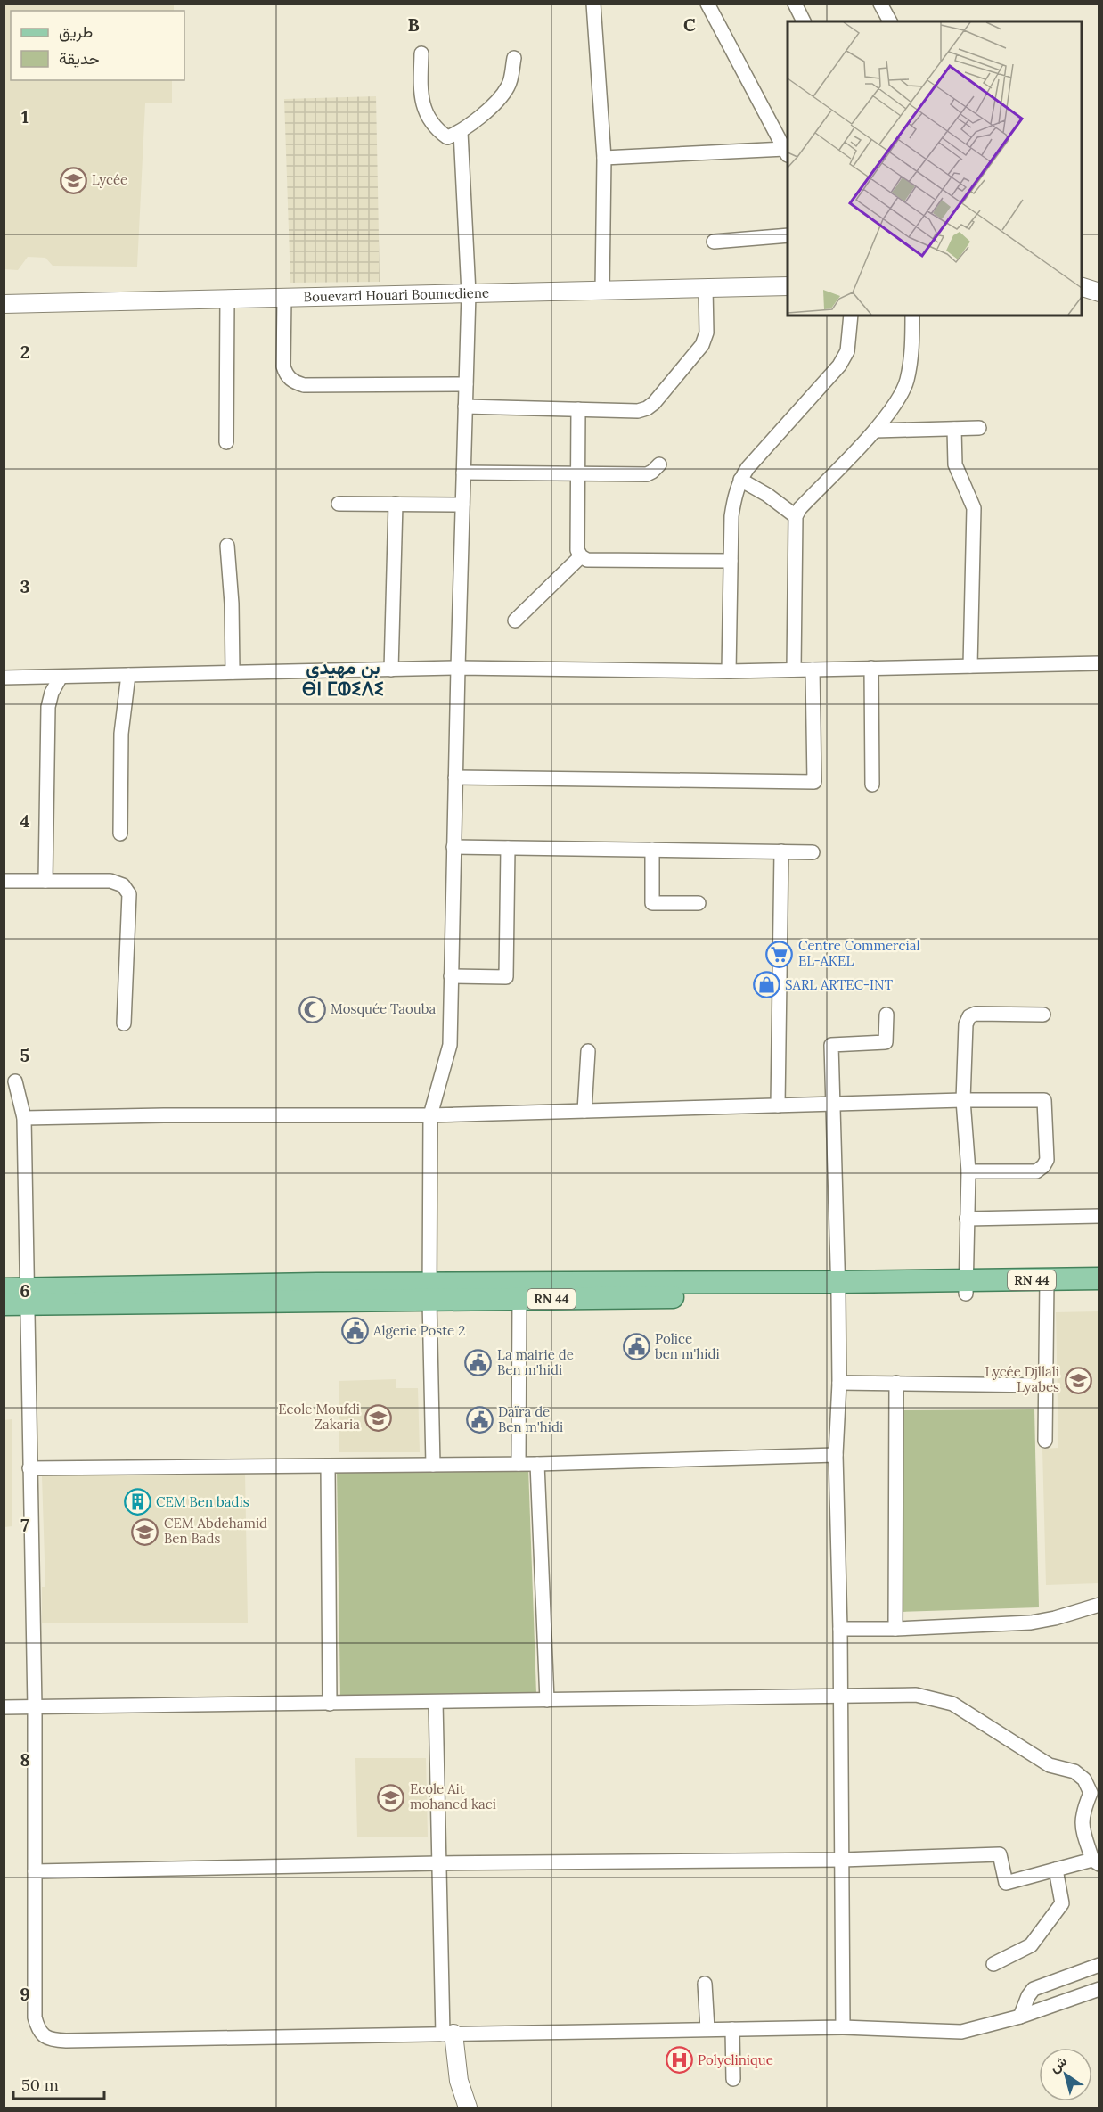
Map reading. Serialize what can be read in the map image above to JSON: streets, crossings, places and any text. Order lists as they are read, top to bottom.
{
  "streets": {
    "main road": ["RN 44"],
    "street": ["Bouevard Houari Boumediene"]
  },
  "districts": ["بن مهيدي ⴱⵏ ⵎⵀⵉⴷⵉ"],
  "places": {
    "school or university": [
      "Lycée",
      "Lycée Djllali Lyabes",
      "Ecole Moufdi Zakaria",
      "CEM Abdehamid Ben Bads",
      "Ecole Ait mohaned kaci"
    ],
    "supermarket": ["Centre Commercial EL-AKEL"],
    "shop": ["SARL ARTEC-INT"],
    "mosque": ["Mosquée Taouba"],
    "public building": [
      "Algerie Poste 2",
      "Police ben m'hidi",
      "La mairie de Ben m'hidi",
      "Daïra de Ben m'hidi"
    ],
    "building": ["CEM Ben badis"],
    "hospital": ["Polyclinique"]
  },
  "legend": ["طريق", "حديقة"],
  "scale_bar": "50 m",
  "north": "top left",
  "grid": {
    "columns": ["B", "C"],
    "rows": [
      "1",
      "2",
      "3",
      "4",
      "5",
      "6",
      "7",
      "8",
      "9"
    ]
  }
}
